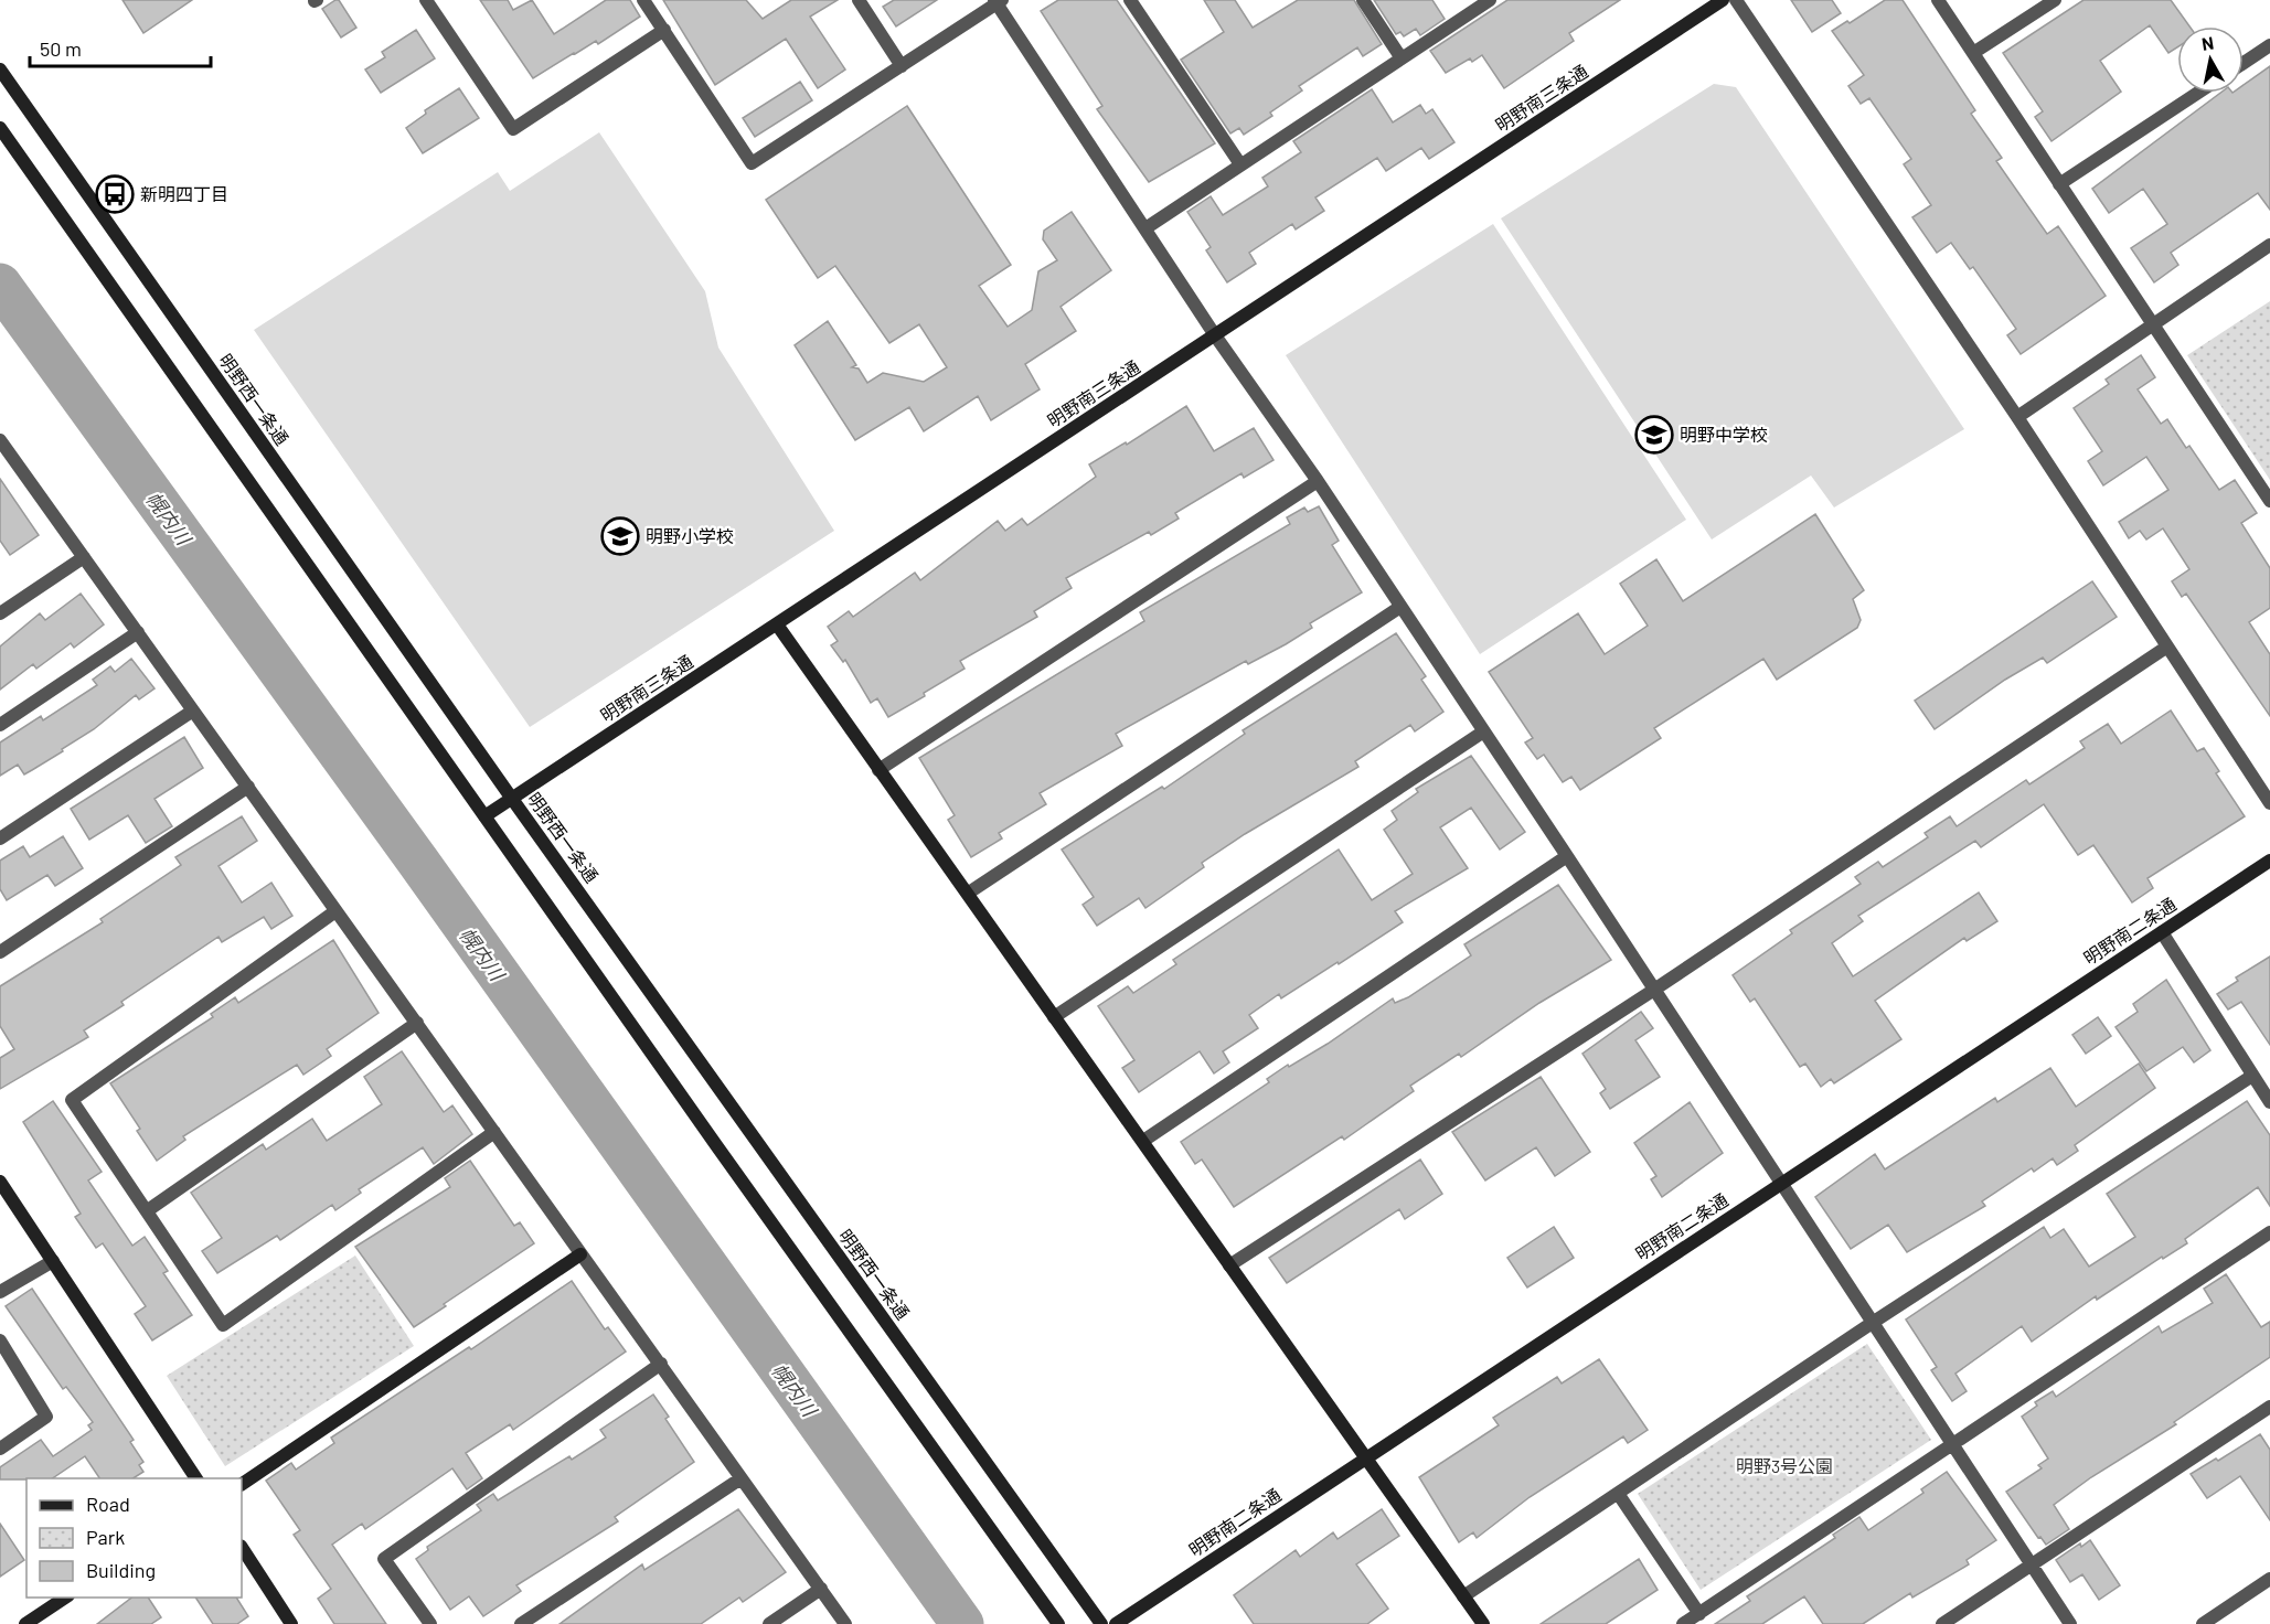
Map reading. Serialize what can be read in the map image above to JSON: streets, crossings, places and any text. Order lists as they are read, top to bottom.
{
  "streets": {
    "street": ["明野南三条通", "明野西一条通", "明野南二条通"]
  },
  "crossings": [
    ["明野南三条通", "明野西一条通"]
  ],
  "water": ["幌内川"],
  "parks": ["明野3号公園"],
  "places": {
    "bus stop": ["新明四丁目"],
    "school or university": ["明野中学校", "明野小学校"]
  },
  "legend": ["Road", "Park", "Building"],
  "scale_bar": "50 m",
  "north": "top"
}
